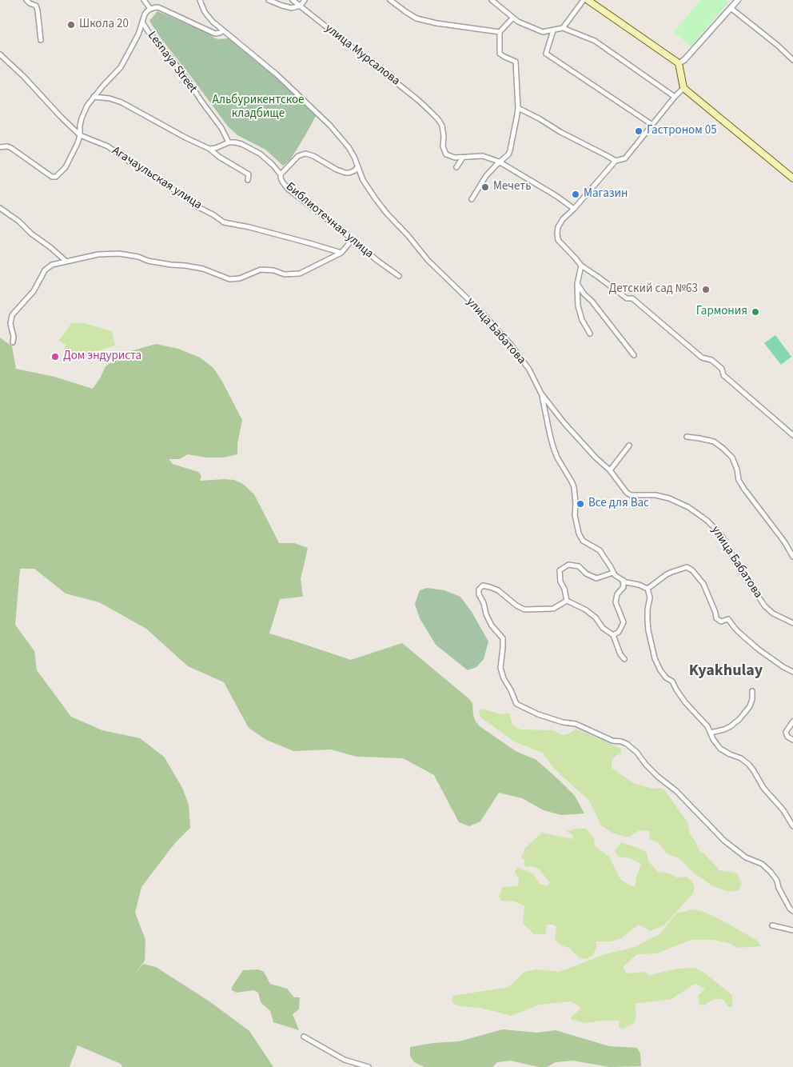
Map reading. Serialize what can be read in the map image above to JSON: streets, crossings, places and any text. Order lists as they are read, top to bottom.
{
  "streets": {
    "street": [
      "улица Мурсалова",
      "Lesnaya Street",
      "Агачаульская улица",
      "Библиотечная улица",
      "улица Бабатова"
    ]
  },
  "crossings": [
    ["Lesnaya Street", "Агачаульская улица"],
    ["Lesnaya Street", "Библиотечная улица"]
  ],
  "districts": ["Kyakhulay"],
  "parks": ["Альбурикентское кладбище"],
  "places": [
    "Школа 20",
    "Гастроном 05",
    "Мечеть",
    "Магазин",
    "Детский сад №63",
    "Гармония",
    "Дом эндуриста",
    "Все для Вас"
  ]
}
